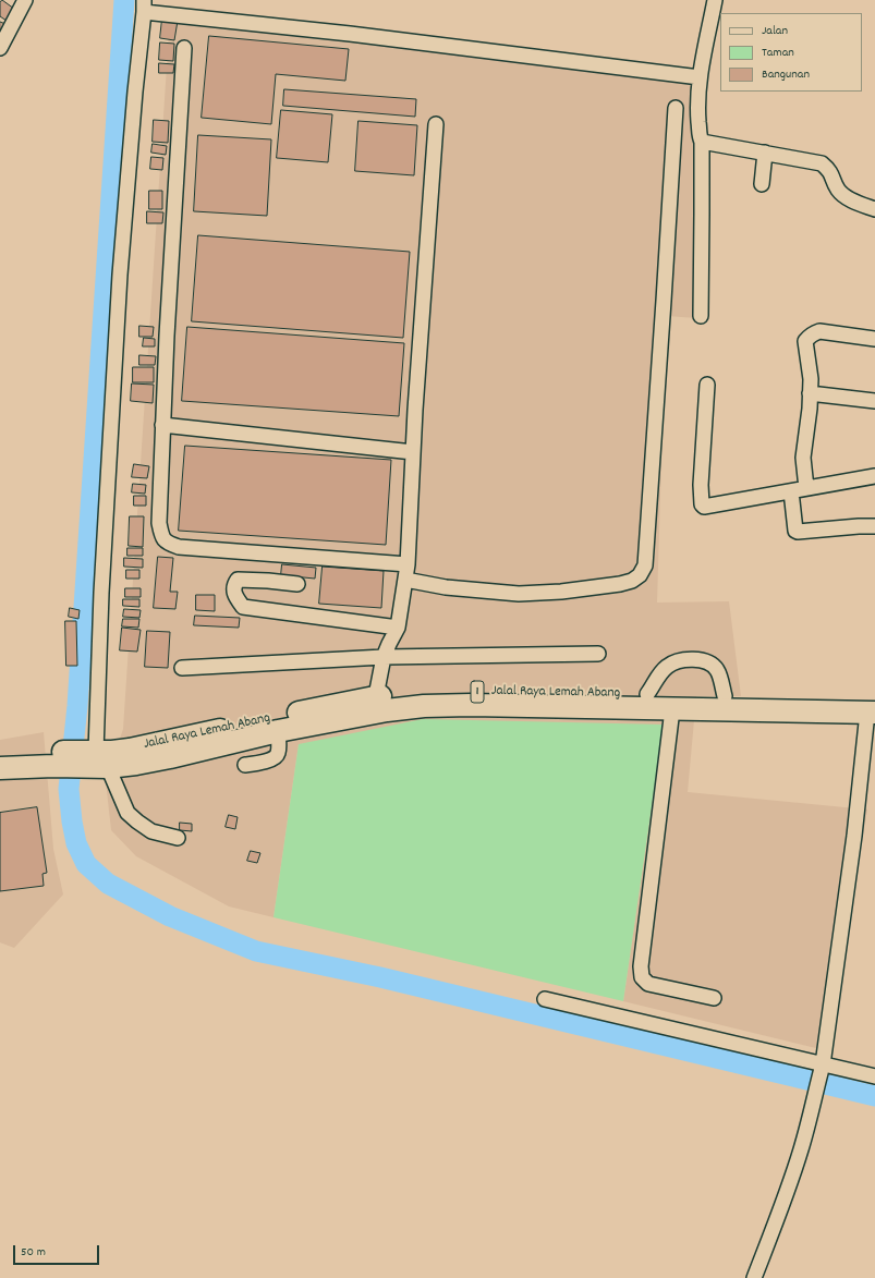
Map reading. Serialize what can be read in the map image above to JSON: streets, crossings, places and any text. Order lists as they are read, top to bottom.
{
  "streets": {
    "highway": ["1", "Jalal Raya Lemah Abang"]
  },
  "crossings": [
    ["1", "Jalal Raya Lemah Abang"]
  ],
  "legend": ["Jalan", "Taman", "Bangunan"],
  "scale_bar": "50 m"
}
